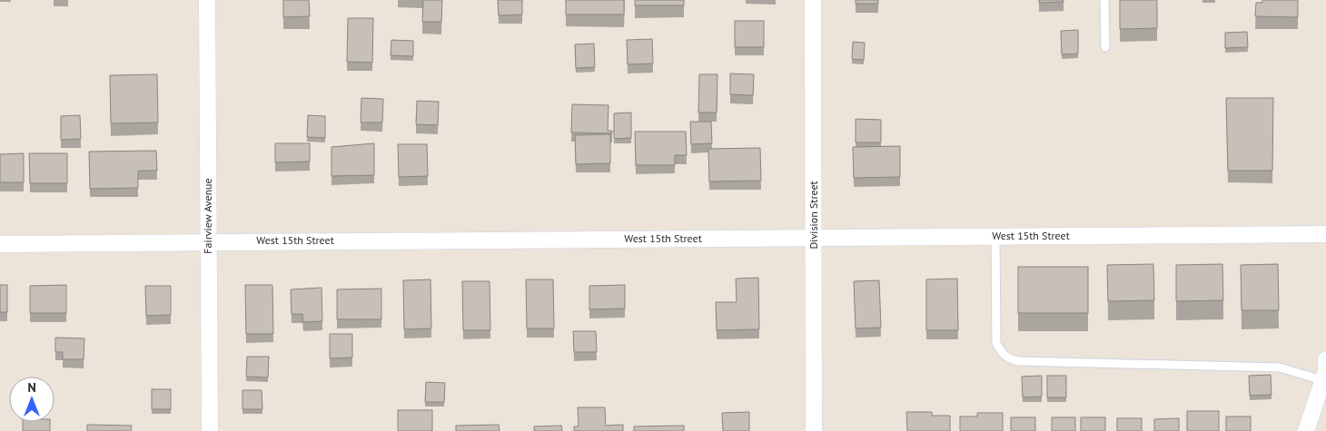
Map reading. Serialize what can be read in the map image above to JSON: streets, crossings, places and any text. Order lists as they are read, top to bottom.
{
  "streets": {
    "street": ["Division Street", "Fairview Avenue", "West 15th Street"]
  },
  "crossings": [
    ["Division Street", "West 15th Street"],
    ["Fairview Avenue", "West 15th Street"]
  ],
  "north": "top"
}
